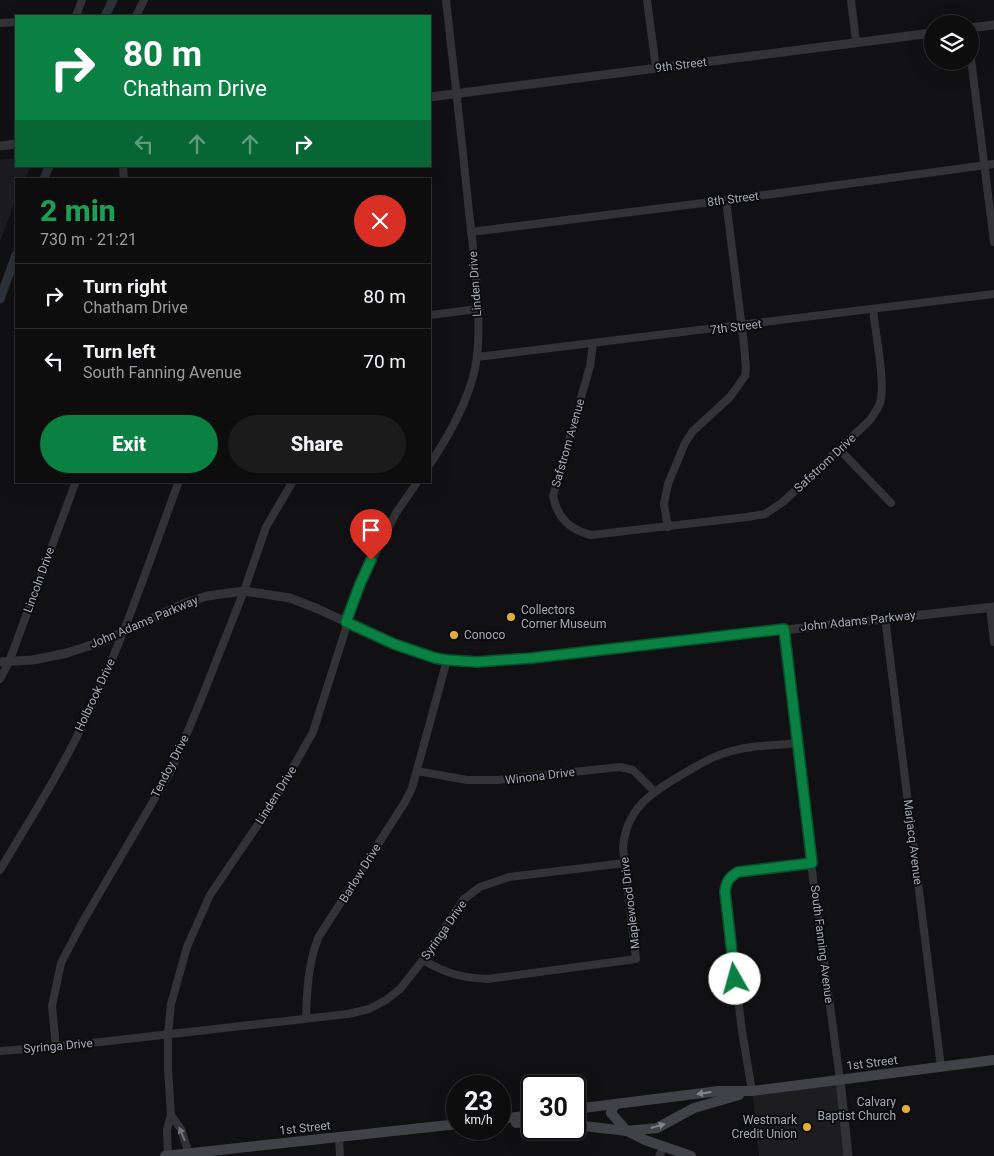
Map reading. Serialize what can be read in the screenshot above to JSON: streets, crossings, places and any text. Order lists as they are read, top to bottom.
{
  "streets": {
    "main road": ["1st Street"],
    "street": [
      "9th Street",
      "8th Street",
      "Linden Drive",
      "7th Street",
      "Safstrom Avenue",
      "Safstrom Drive",
      "Lincoln Drive",
      "John Adams Parkway",
      "Holbrook Drive",
      "Tendoy Drive",
      "Winona Drive",
      "Marjacq Avenue",
      "Barlow Drive",
      "Maplewood Drive",
      "Syringa Drive",
      "South Fanning Avenue"
    ]
  },
  "crossings": [
    ["9th Street", "Linden Drive"],
    ["8th Street", "Linden Drive"],
    ["Linden Drive", "7th Street"],
    ["Linden Drive", "John Adams Parkway"],
    ["Linden Drive", "Syringa Drive"],
    ["Linden Drive", "1st Street"],
    ["7th Street", "Safstrom Avenue"],
    ["7th Street", "Safstrom Drive"],
    ["Safstrom Avenue", "Safstrom Drive"],
    ["Lincoln Drive", "John Adams Parkway"],
    ["John Adams Parkway", "Holbrook Drive"],
    ["John Adams Parkway", "Tendoy Drive"],
    ["John Adams Parkway", "Marjacq Avenue"],
    ["John Adams Parkway", "Barlow Drive"],
    ["John Adams Parkway", "South Fanning Avenue"],
    ["Tendoy Drive", "Syringa Drive"],
    ["Winona Drive", "Barlow Drive"],
    ["Winona Drive", "Maplewood Drive"],
    ["Marjacq Avenue", "1st Street"],
    ["Barlow Drive", "Syringa Drive"],
    ["Maplewood Drive", "Syringa Drive"],
    ["Maplewood Drive", "South Fanning Avenue"],
    ["South Fanning Avenue", "1st Street"]
  ],
  "places": [
    "Collectors Corner Museum",
    "Conoco",
    "Calvary Baptist Church",
    "Westmark Credit Union"
  ],
  "page": {
    "turn": ["80 m", "Chatham Drive"],
    "heading": ["2 min", "730 m · 21:21"],
    "list": [
      {
        "name": "Turn right",
        "note": "Chatham Drive",
        "value": "80 m"
      },
      {
        "name": "Turn left",
        "note": "South Fanning Avenue",
        "value": "70 m"
      }
    ],
    "buttons": ["Exit", "Share"],
    "speed": "23 km/h",
    "limit": "30"
  }
}
